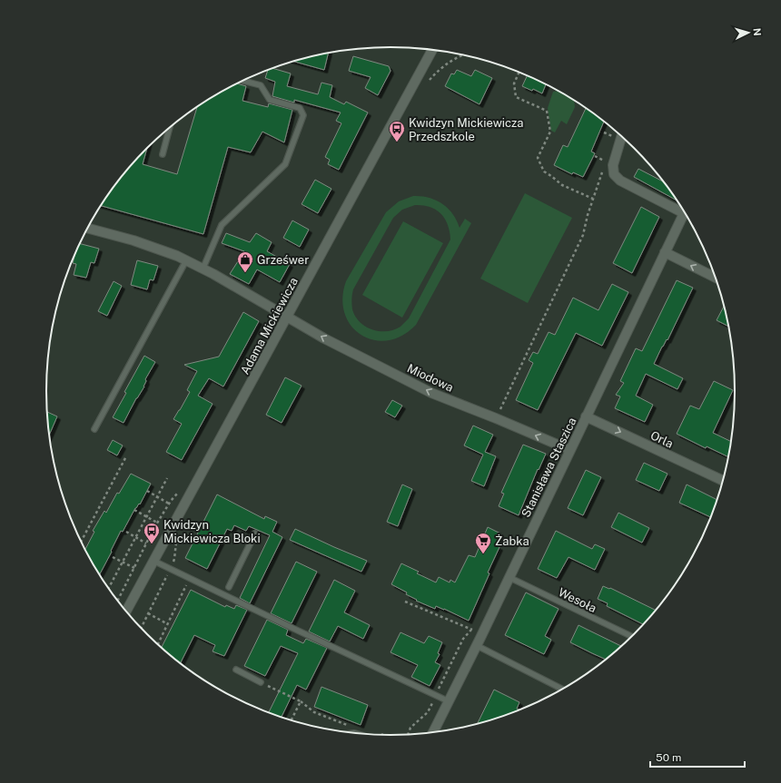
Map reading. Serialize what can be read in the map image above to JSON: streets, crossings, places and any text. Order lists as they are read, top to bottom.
{
  "streets": {
    "street": [
      "Adama Mickiewicza",
      "Miodowa",
      "Orla",
      "Stanisława Staszica"
    ],
    "lane": ["Wesoła"]
  },
  "crossings": [
    ["Adama Mickiewicza", "Miodowa"],
    ["Miodowa", "Stanisława Staszica"],
    ["Orla", "Stanisława Staszica"],
    ["Stanisława Staszica", "Wesoła"]
  ],
  "one_way": ["Miodowa", "Orla"],
  "places": {
    "bus stop": ["Kwidzyn Mickiewicza Przedszkole", "Kwidzyn Mickiewicza Bloki"],
    "shop": ["Grześwer"],
    "supermarket": ["Żabka"]
  },
  "scale_bar": "50 m",
  "north": "right"
}
